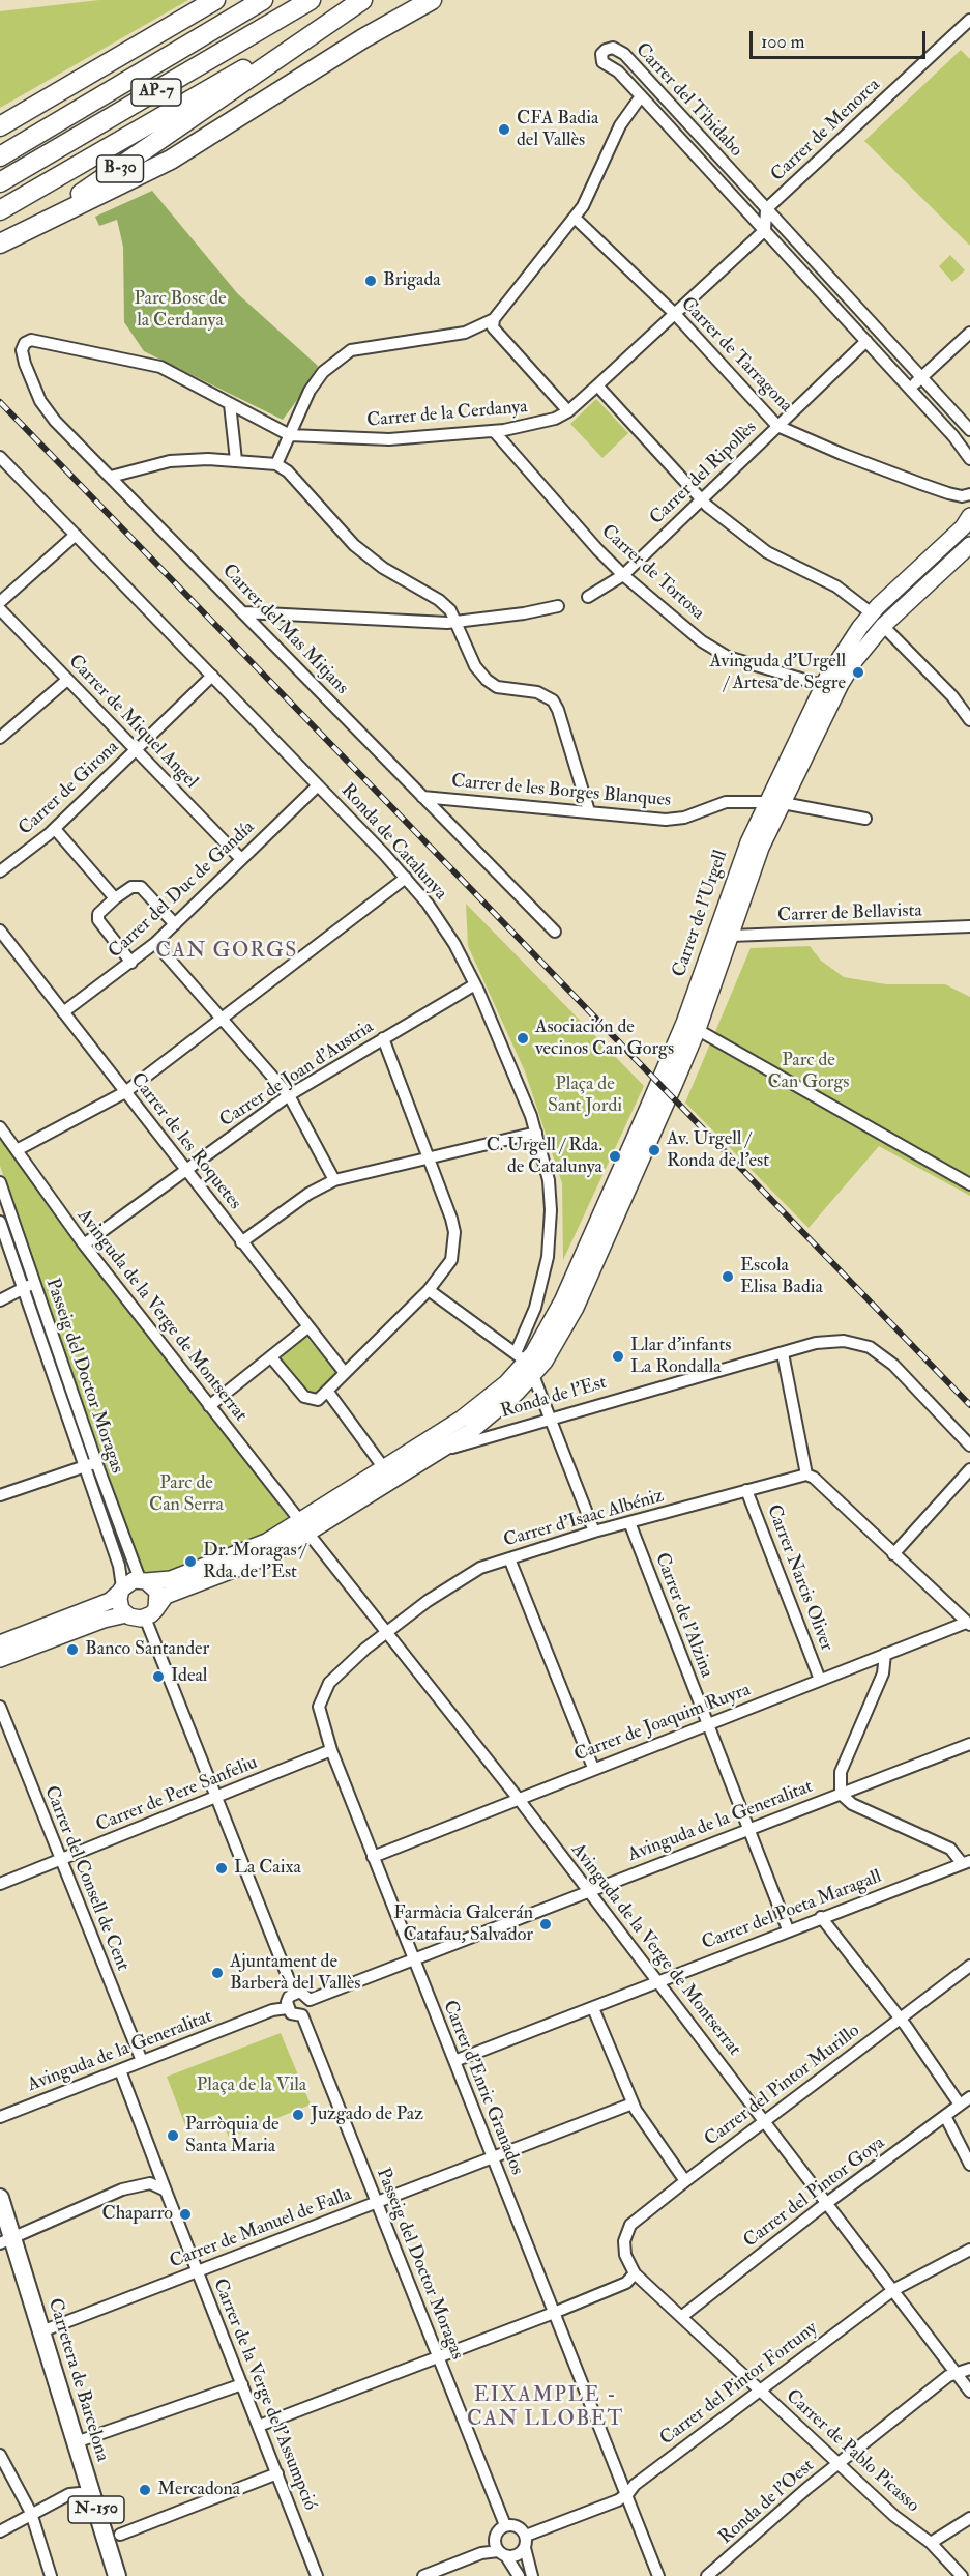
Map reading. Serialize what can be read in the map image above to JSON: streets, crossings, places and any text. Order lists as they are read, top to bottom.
{
  "streets": {
    "highway": ["AP-7", "B-30"],
    "main road": ["Carretera de Barcelona", "N-150"],
    "street": [
      "Carrer del Tibidabo",
      "Carrer de Menorca",
      "Carrer de Tarragona",
      "Carrer de la Cerdanya",
      "Carrer del Ripollès",
      "Carrer de Tortosa",
      "Carrer del Mas Mitjans",
      "Carrer de Miquel Angel",
      "Carrer de Girona",
      "Carrer de les Borges Blanques",
      "Ronda de Catalunya",
      "Carrer del Duc de Gandía",
      "Carrer de l'Urgell",
      "Carrer de Bellavista",
      "Carrer de Joan d'Austria",
      "Carrer de les Roquetes",
      "Avinguda de la Verge de Montserrat",
      "Passeig del Doctor Moragas",
      "Ronda de l'Est",
      "Carrer d'Isaac Albéniz",
      "Carrer Narcis Oliver",
      "Carrer de l'Alzina",
      "Carrer de Joaquim Ruyra",
      "Carrer de Pere Sanfeliu",
      "Avinguda de la Generalitat",
      "Carrer del Consell de Cent",
      "Carrer del Poeta Maragall",
      "Carrer del Pintor Murillo",
      "Carrer d'Enric Granados",
      "Carrer del Pintor Goya",
      "Carrer de Manuel de Falla",
      "Carrer del Pintor Fortuny",
      "Carrer de la Verge de l'Assumpció",
      "Carrer de Pablo Picasso",
      "Ronda de l'Oest"
    ]
  },
  "crossings": [
    ["Carrer del Tibidabo", "Carrer de Menorca"],
    ["Carrer del Tibidabo", "Carrer de la Cerdanya"],
    ["Carrer del Tibidabo", "Carrer del Ripollès"],
    ["Carrer de Menorca", "Carrer de la Cerdanya"],
    ["Carrer de Tarragona", "Carrer de la Cerdanya"],
    ["Carrer de Tarragona", "Carrer del Ripollès"],
    ["Carrer de la Cerdanya", "Carrer de Tortosa"],
    ["Carrer de la Cerdanya", "Carrer del Mas Mitjans"],
    ["Carrer del Ripollès", "Carrer de Tortosa"],
    ["Carrer de Tortosa", "Carrer de l'Urgell"],
    ["Carrer del Mas Mitjans", "Carrer de les Borges Blanques"],
    ["Carrer de Miquel Angel", "Carrer de Girona"],
    ["Carrer de Miquel Angel", "Carrer del Duc de Gandía"],
    ["Carrer de Girona", "Ronda de Catalunya"],
    ["Carrer de les Borges Blanques", "Carrer de l'Urgell"],
    ["Ronda de Catalunya", "Carrer del Duc de Gandía"],
    ["Ronda de Catalunya", "Carrer de l'Urgell"],
    ["Ronda de Catalunya", "Carrer de Joan d'Austria"],
    ["Ronda de Catalunya", "Ronda de l'Est"],
    ["Carrer del Duc de Gandía", "Carrer de les Roquetes"],
    ["Carrer de l'Urgell", "Carrer de Bellavista"],
    ["Carrer de l'Urgell", "Ronda de l'Est"],
    ["Carrer de Joan d'Austria", "Carrer de les Roquetes"],
    ["Carrer de Joan d'Austria", "Avinguda de la Verge de Montserrat"],
    ["Avinguda de la Verge de Montserrat", "Ronda de l'Est"],
    ["Avinguda de la Verge de Montserrat", "Carrer d'Isaac Albéniz"],
    ["Avinguda de la Verge de Montserrat", "Carrer de Joaquim Ruyra"],
    ["Avinguda de la Verge de Montserrat", "Avinguda de la Generalitat"],
    ["Avinguda de la Verge de Montserrat", "Carrer del Poeta Maragall"],
    ["Avinguda de la Verge de Montserrat", "Carrer del Pintor Murillo"],
    ["Avinguda de la Verge de Montserrat", "Carrer d'Enric Granados"],
    ["Avinguda de la Verge de Montserrat", "Carrer del Pintor Goya"],
    ["Avinguda de la Verge de Montserrat", "Carrer del Pintor Fortuny"],
    ["Avinguda de la Verge de Montserrat", "Ronda de l'Oest"],
    ["Passeig del Doctor Moragas", "Ronda de l'Est"],
    ["Passeig del Doctor Moragas", "Avinguda de la Generalitat"],
    ["Passeig del Doctor Moragas", "Carrer de Manuel de Falla"],
    ["Passeig del Doctor Moragas", "Carrer del Pintor Fortuny"],
    ["Carrer d'Isaac Albéniz", "Carrer Narcis Oliver"],
    ["Carrer d'Isaac Albéniz", "Carrer de l'Alzina"],
    ["Carrer d'Isaac Albéniz", "Carrer d'Enric Granados"],
    ["Carrer Narcis Oliver", "Carrer de Joaquim Ruyra"],
    ["Carrer de l'Alzina", "Carrer de Joaquim Ruyra"],
    ["Carrer de l'Alzina", "Avinguda de la Generalitat"],
    ["Carrer de l'Alzina", "Carrer del Poeta Maragall"],
    ["Carrer de Joaquim Ruyra", "Carrer d'Enric Granados"],
    ["Carrer de Pere Sanfeliu", "Carrer del Consell de Cent"],
    ["Carrer de Pere Sanfeliu", "Carrer d'Enric Granados"],
    ["Avinguda de la Generalitat", "Carrer del Consell de Cent"],
    ["Avinguda de la Generalitat", "Carrer d'Enric Granados"],
    ["Avinguda de la Generalitat", "Carrer de la Verge de l'Assumpció"],
    ["Carrer del Poeta Maragall", "Carrer d'Enric Granados"],
    ["Carrer del Pintor Murillo", "Carrer de Pablo Picasso"],
    ["Carrer d'Enric Granados", "Carrer de Manuel de Falla"],
    ["Carrer d'Enric Granados", "Carrer del Pintor Fortuny"],
    ["Carrer del Pintor Goya", "Carrer de Pablo Picasso"],
    ["Carrer de Manuel de Falla", "Carretera de Barcelona"],
    ["Carrer de Manuel de Falla", "Carrer de la Verge de l'Assumpció"],
    ["Carrer del Pintor Fortuny", "Carrer de Pablo Picasso"],
    ["Carrer de Pablo Picasso", "Ronda de l'Oest"]
  ],
  "districts": ["CAN GORGS", "EIXAMPLE - CAN LLOBET"],
  "parks": [
    "Parc Bosc de la Cerdanya",
    "Parc de Can Gorgs",
    "Plaça de Sant Jordi",
    "Parc de Can Serra",
    "Plaça de la Vila"
  ],
  "places": [
    "CFA Badia del Vallès",
    "Brigada",
    "Avinguda d'Urgell / Artesa de Segre",
    "Asociación de vecinos Can Gorgs",
    "Av. Urgell / Ronda de l'est",
    "C. Urgell / Rda. de Catalunya",
    "Escola Elisa Badia",
    "Llar d'infants La Rondalla",
    "Dr. Moragas / Rda. de l'Est",
    "Banco Santander",
    "Ideal",
    "La Caixa",
    "Farmàcia Galcerán Catafau, Salvador",
    "Ajuntament de Barberà del Vallès",
    "Juzgado de Paz",
    "Parròquia de Santa Maria",
    "Chaparro",
    "Mercadona"
  ],
  "scale_bar": "100 m"
}
